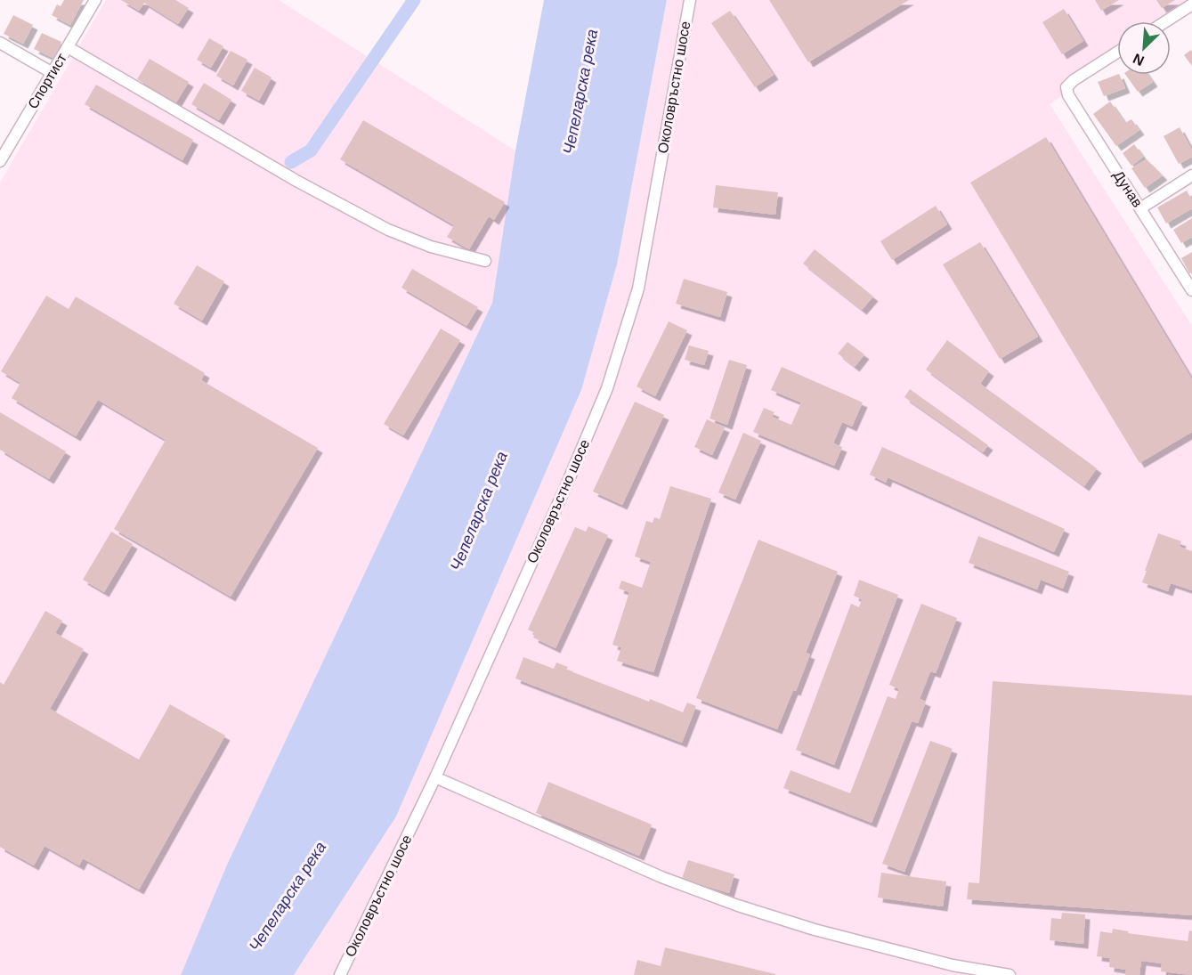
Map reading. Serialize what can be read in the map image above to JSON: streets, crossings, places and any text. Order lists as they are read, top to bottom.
{
  "streets": {
    "street": ["Спортист", "Околовръстно шосе", "Дунав"]
  },
  "water": ["Чепеларска река"],
  "north": "bottom left"
}
